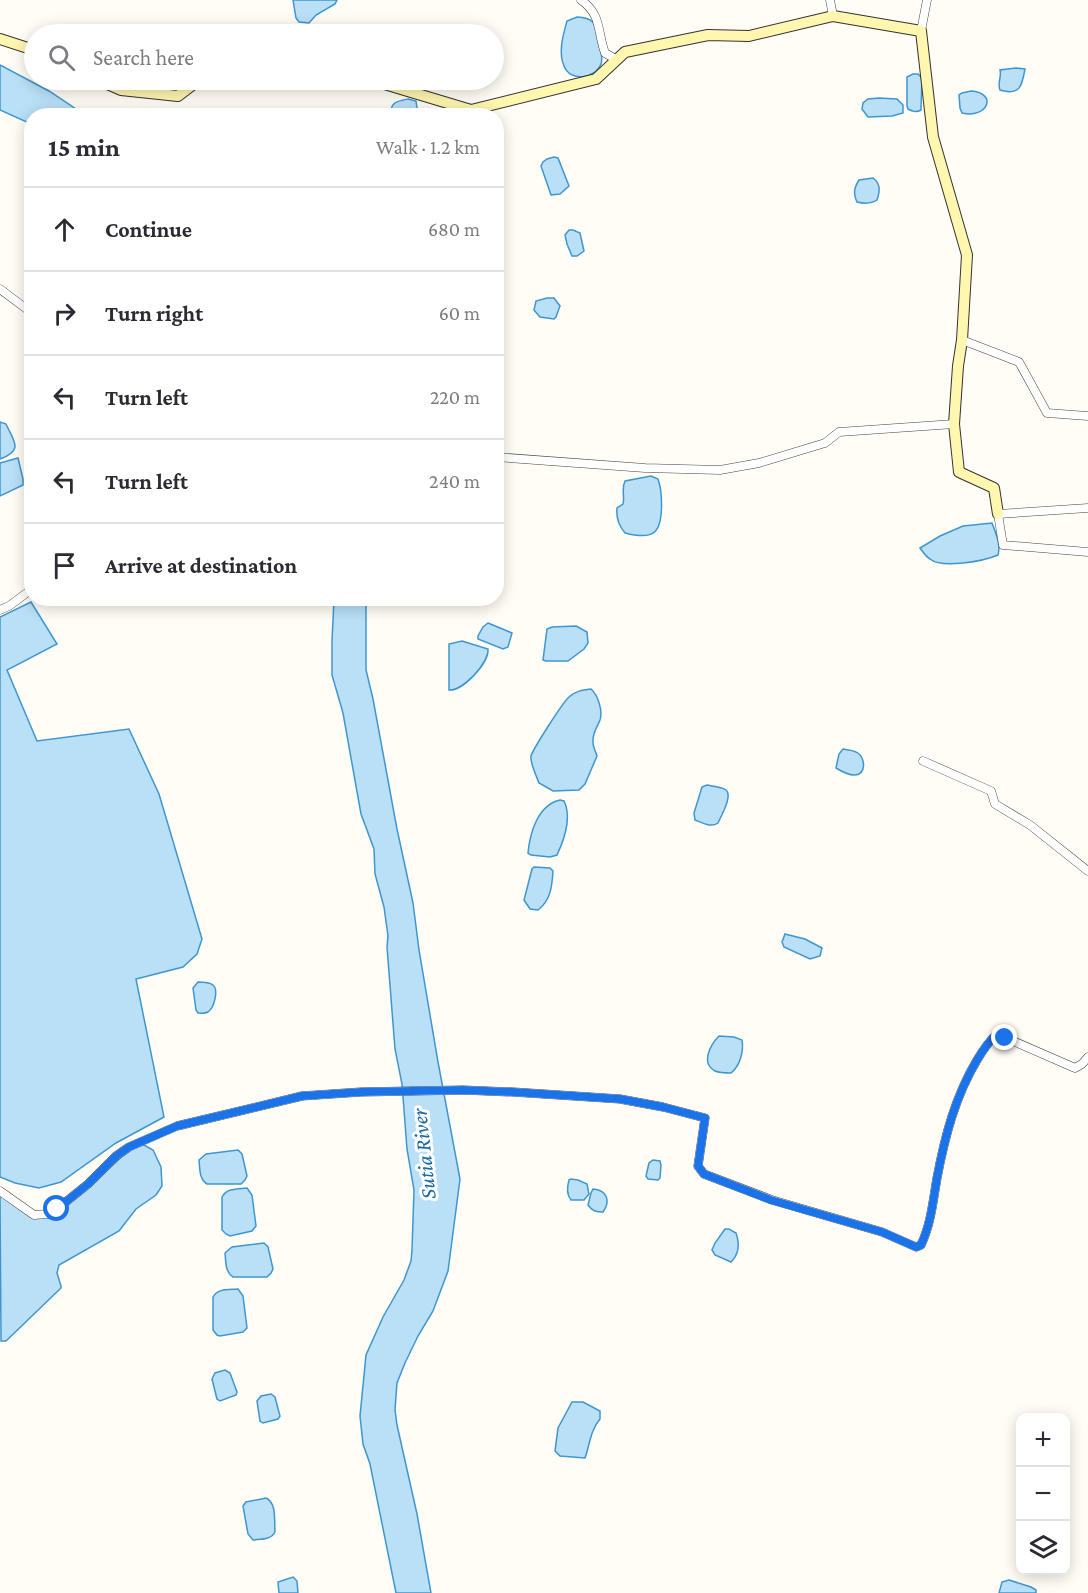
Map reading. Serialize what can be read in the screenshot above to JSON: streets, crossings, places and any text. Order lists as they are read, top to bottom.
{
  "water": ["Sutia River"],
  "page": {
    "search": "Search here",
    "heading": ["15 min", "Walk · 1.2 km"],
    "list": [
      ["Continue", "680 m"],
      ["Turn right", "60 m"],
      ["Turn left", "220 m"],
      ["Turn left", "240 m"],
      "Arrive at destination"
    ],
    "map_buttons": ["+", "−"]
  }
}
